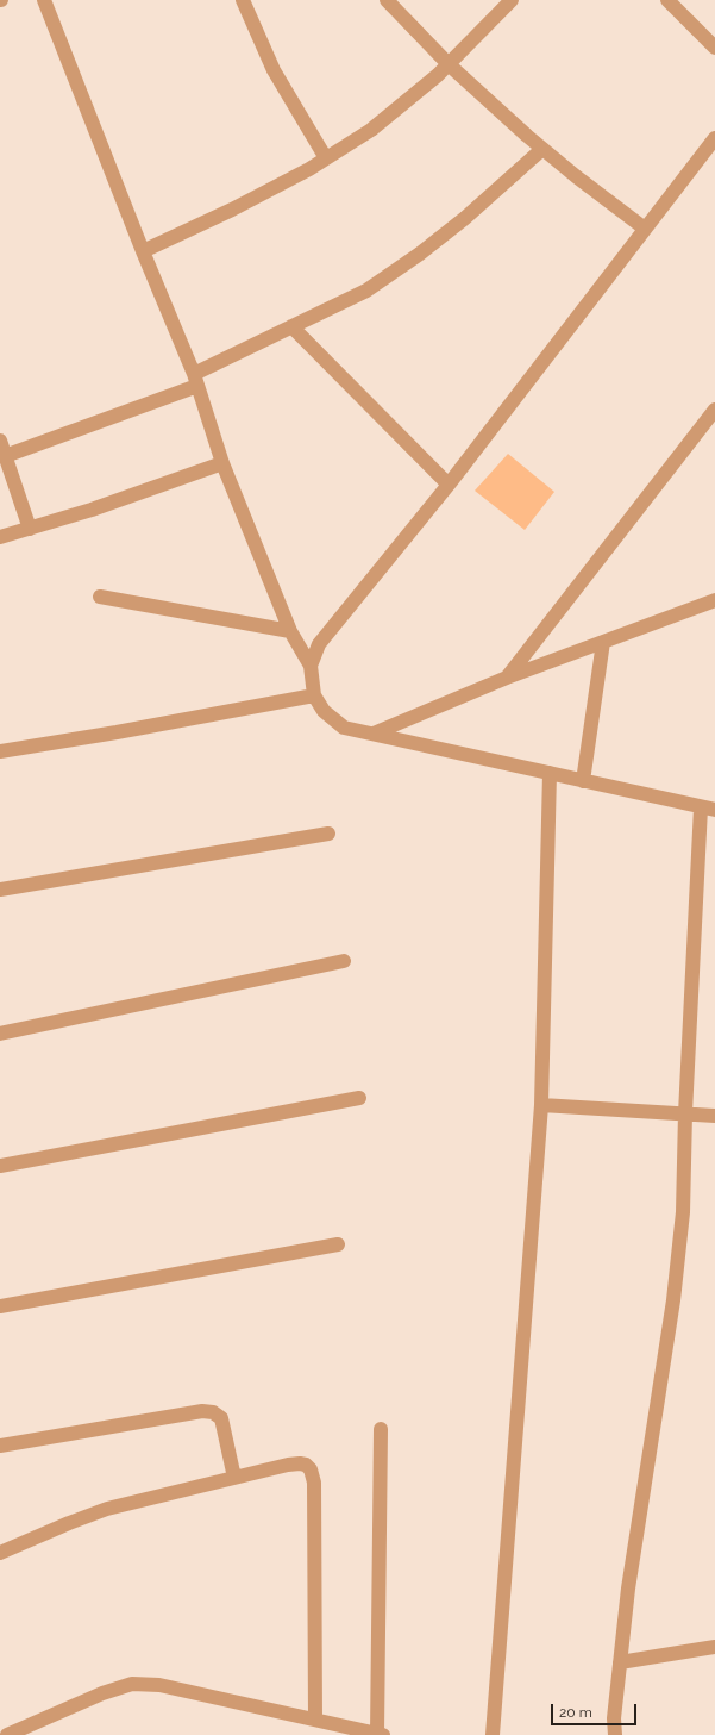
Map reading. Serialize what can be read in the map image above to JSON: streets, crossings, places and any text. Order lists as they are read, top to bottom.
{
  "scale_bar": "20 m"
}
